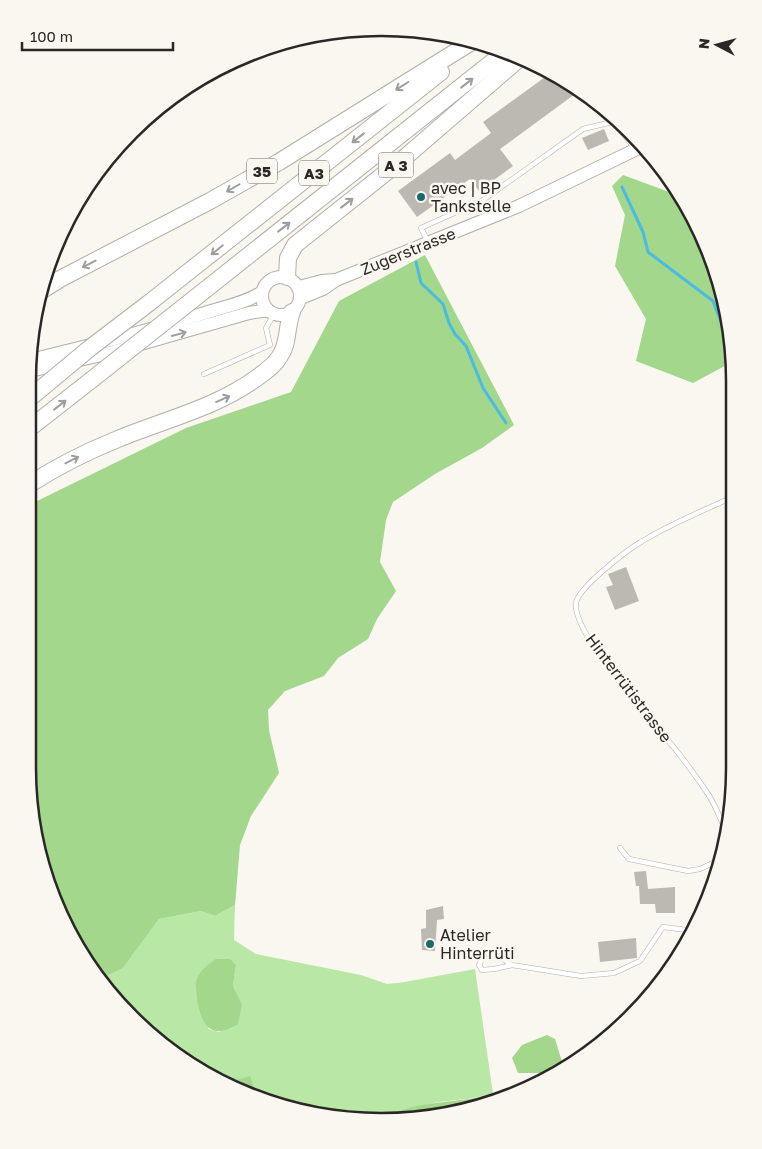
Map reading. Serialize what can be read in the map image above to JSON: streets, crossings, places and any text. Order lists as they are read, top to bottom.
{
  "streets": {
    "highway": ["A 3", "35", "A3"],
    "main road": ["Zugerstrasse"],
    "lane": ["Hinterrütistrasse"]
  },
  "crossings": [
    ["A 3", "Zugerstrasse"]
  ],
  "places": ["avec | BP Tankstelle", "Atelier Hinterrüti"],
  "scale_bar": "100 m",
  "north": "left"
}
